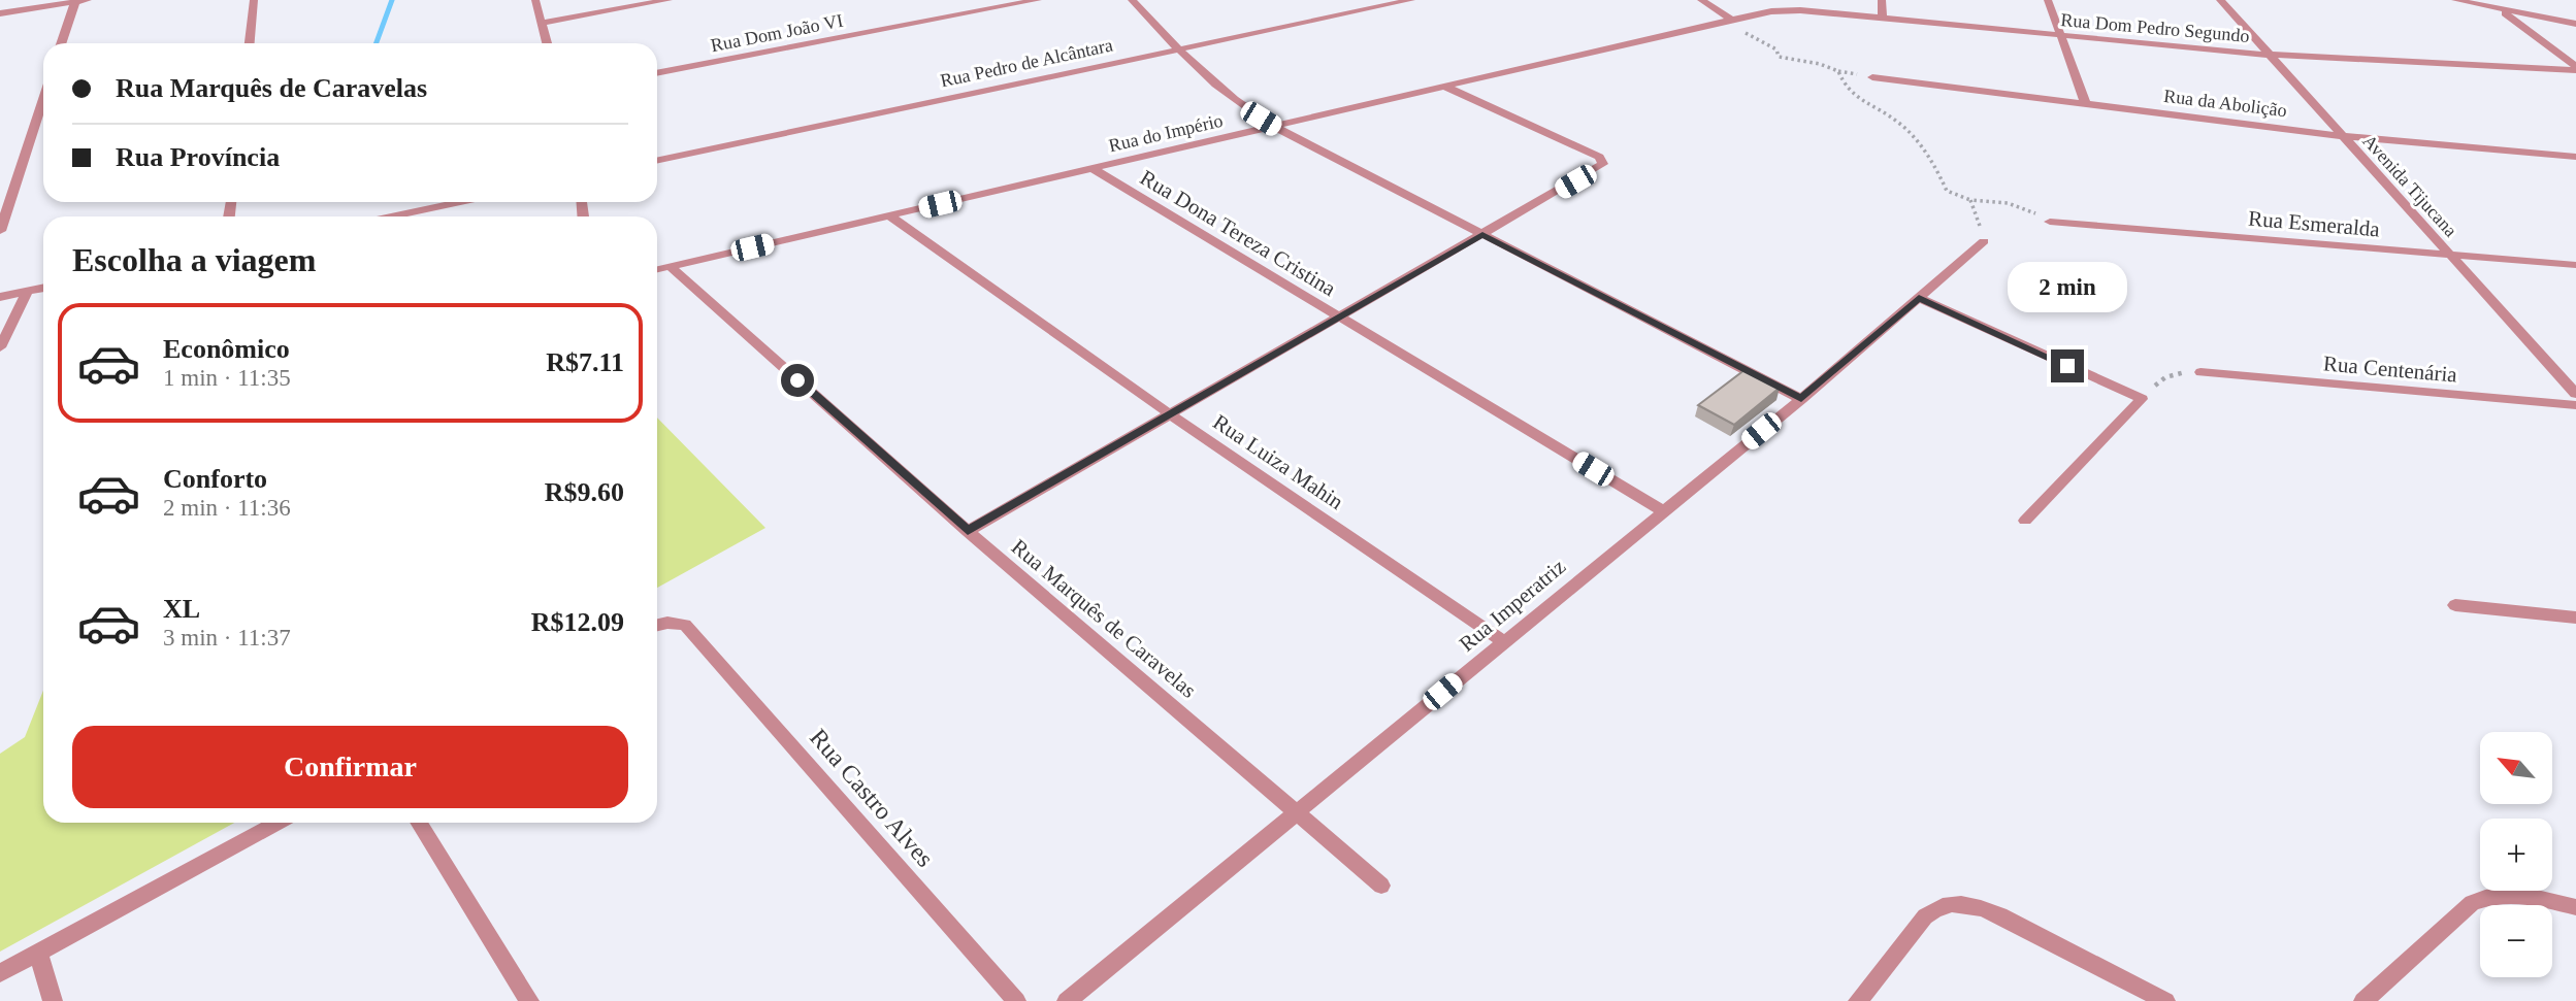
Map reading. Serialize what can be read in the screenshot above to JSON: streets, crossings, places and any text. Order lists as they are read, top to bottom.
{
  "streets": {
    "street": [
      "Rua Dom Pedro Segundo",
      "Rua Dom João VI",
      "Rua Pedro de Alcântara",
      "Rua da Abolição",
      "Rua do Império",
      "Avenida Tijucana",
      "Rua Esmeralda",
      "Rua Dona Tereza Cristina",
      "Rua Centenária",
      "Rua Luiza Mahin",
      "Rua Imperatriz",
      "Rua Marquês de Caravelas",
      "Rua Castro Alves"
    ]
  },
  "crossings": [
    ["Rua Dom Pedro Segundo", "Rua do Império"],
    ["Rua Dom Pedro Segundo", "Avenida Tijucana"],
    ["Rua da Abolição", "Avenida Tijucana"],
    ["Rua do Império", "Rua Dona Tereza Cristina"],
    ["Rua do Império", "Rua Luiza Mahin"],
    ["Rua do Império", "Rua Marquês de Caravelas"],
    ["Avenida Tijucana", "Rua Esmeralda"],
    ["Rua Dona Tereza Cristina", "Rua Imperatriz"],
    ["Rua Luiza Mahin", "Rua Imperatriz"],
    ["Rua Imperatriz", "Rua Marquês de Caravelas"]
  ],
  "north": "top left",
  "page": {
    "banner": ["Rua Marquês de Caravelas", "Rua Província"],
    "heading": "Escolha a viagem",
    "bubble": "2 min",
    "list": [
      {
        "name": "Econômico",
        "note": "1 min · 11:35",
        "value": "R$7.11"
      },
      {
        "name": "Conforto",
        "note": "2 min · 11:36",
        "value": "R$9.60"
      },
      {
        "name": "XL",
        "note": "3 min · 11:37",
        "value": "R$12.09"
      }
    ],
    "buttons": "Confirmar",
    "map_buttons": ["+", "−"]
  }
}
